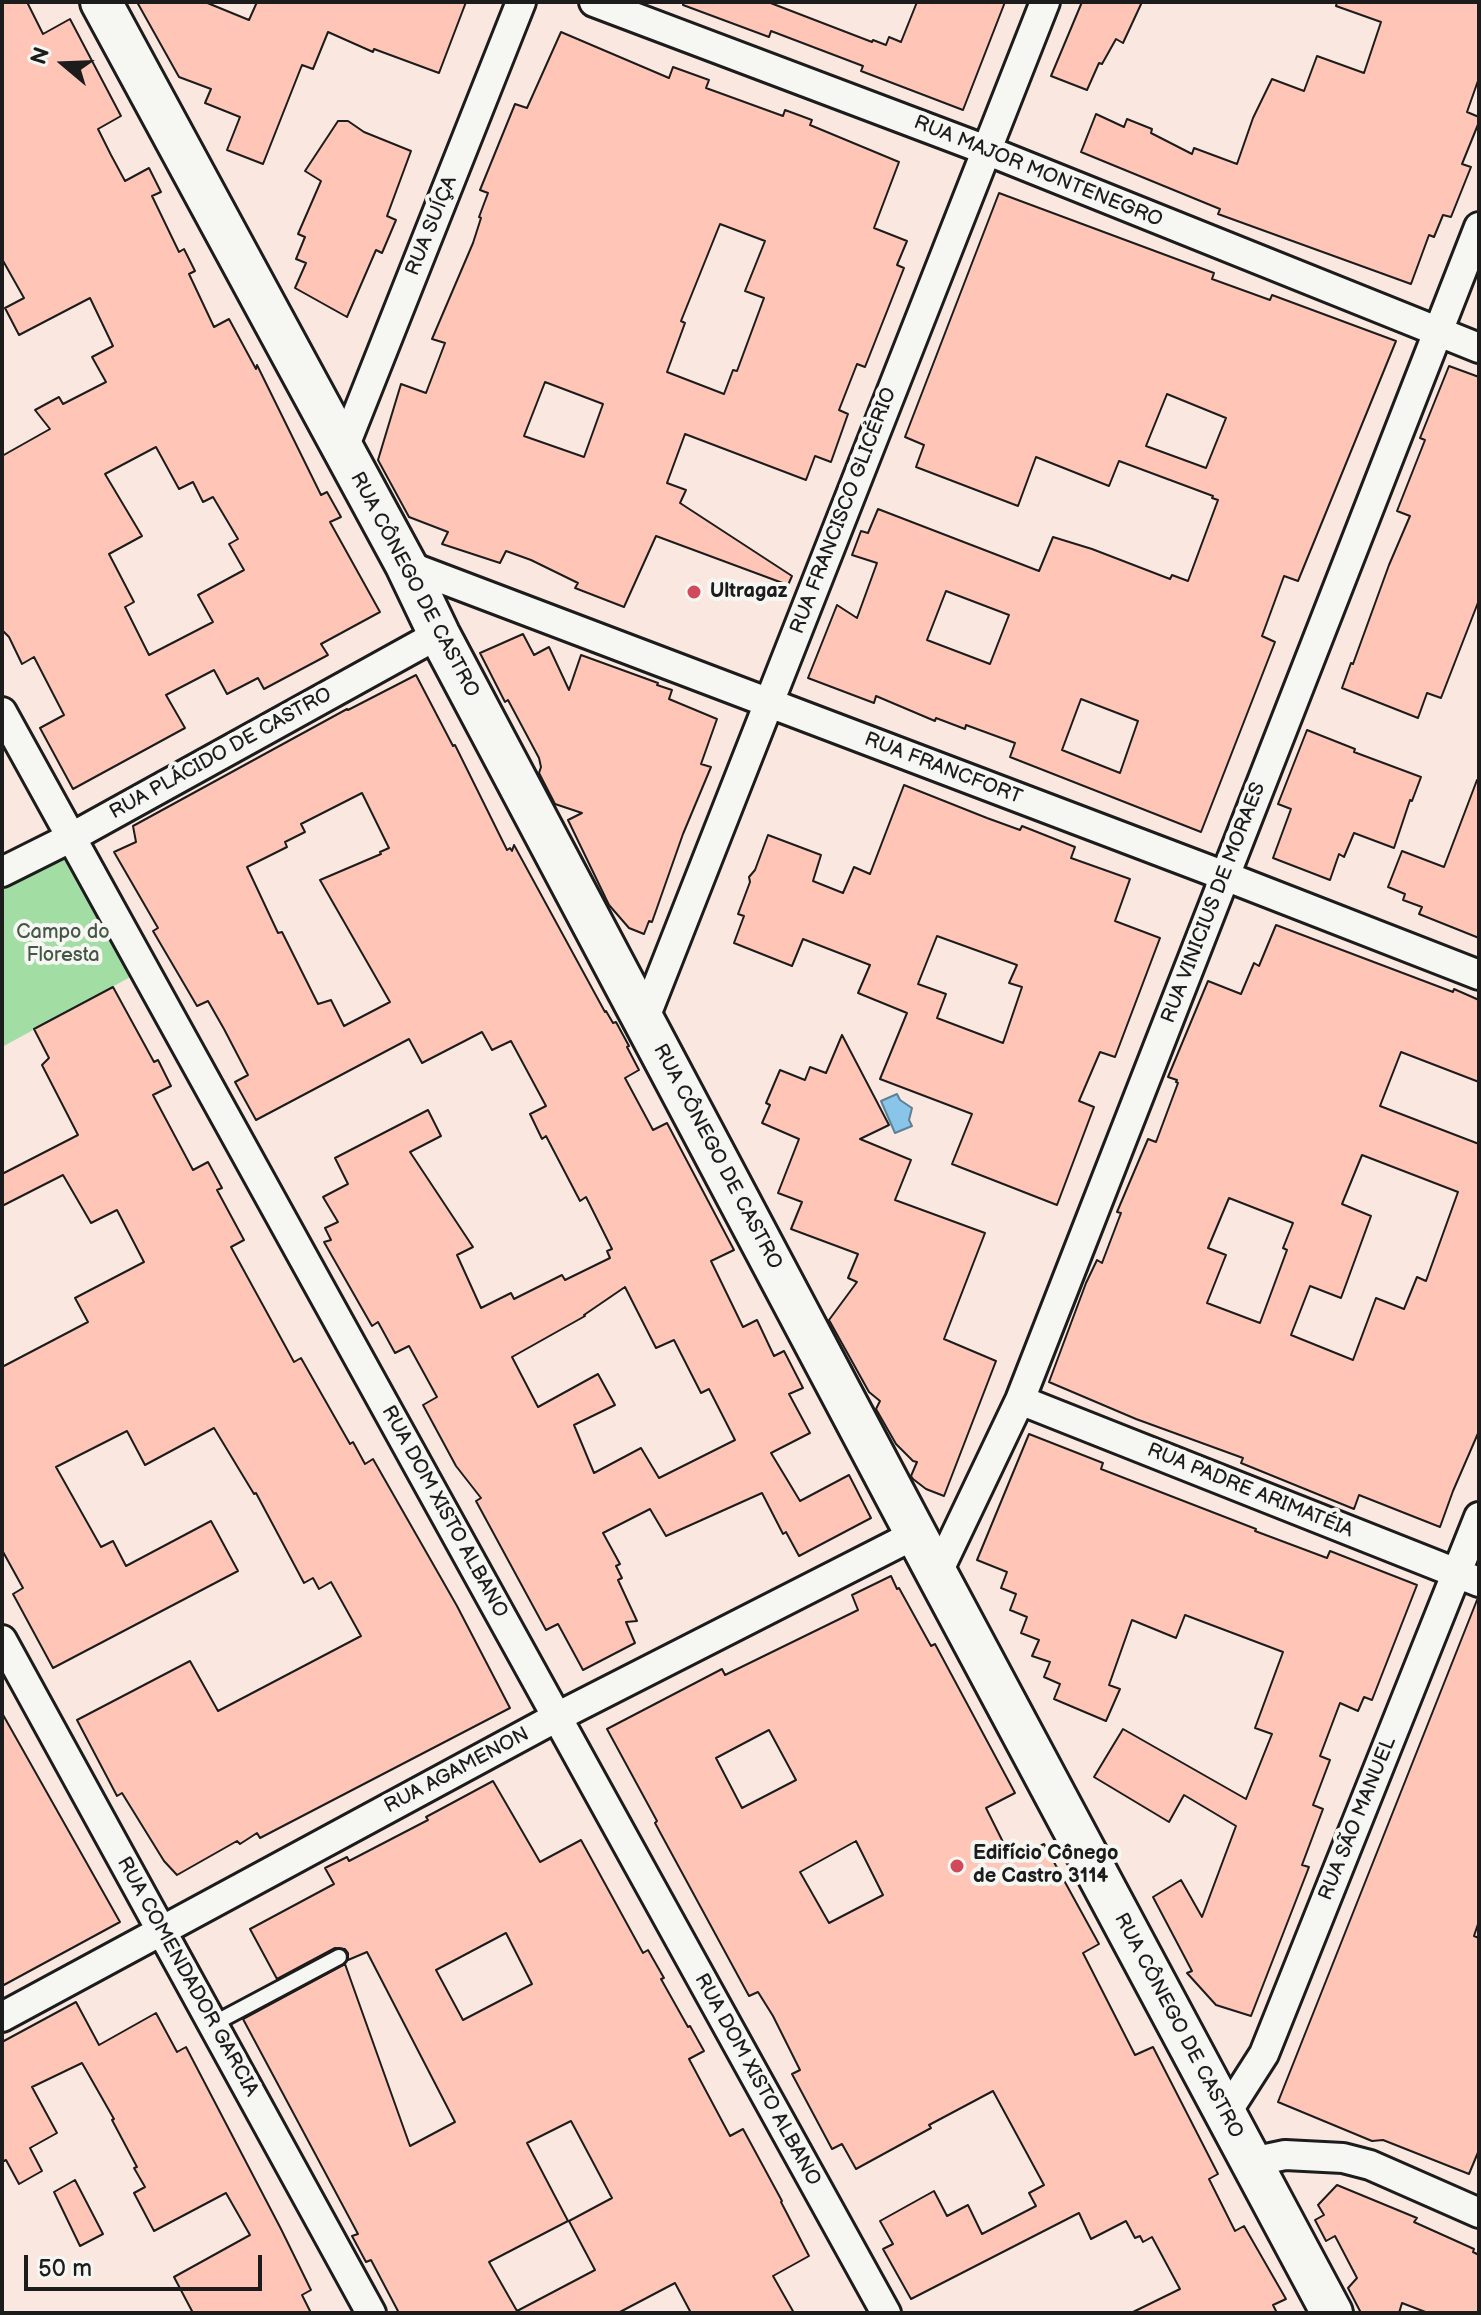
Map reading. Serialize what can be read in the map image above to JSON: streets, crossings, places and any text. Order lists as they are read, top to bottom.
{
  "streets": {
    "main road": ["RUA CÔNEGO DE CASTRO"],
    "street": [
      "RUA MAJOR MONTENEGRO",
      "RUA SUÍÇA",
      "RUA FRANCISCO GLICÉRIO",
      "RUA PLÁCIDO DE CASTRO",
      "RUA FRANCFORT",
      "RUA VINICIUS DE MORAES",
      "RUA PADRE ARIMATÉIA",
      "RUA DOM XISTO ALBANO",
      "RUA AGAMENON",
      "RUA SÃO MANUEL",
      "RUA COMENDADOR GARCIA"
    ]
  },
  "crossings": [
    ["RUA MAJOR MONTENEGRO", "RUA FRANCISCO GLICÉRIO"],
    ["RUA MAJOR MONTENEGRO", "RUA VINICIUS DE MORAES"],
    ["RUA SUÍÇA", "RUA CÔNEGO DE CASTRO"],
    ["RUA FRANCISCO GLICÉRIO", "RUA CÔNEGO DE CASTRO"],
    ["RUA FRANCISCO GLICÉRIO", "RUA FRANCFORT"],
    ["RUA CÔNEGO DE CASTRO", "RUA PLÁCIDO DE CASTRO"],
    ["RUA CÔNEGO DE CASTRO", "RUA FRANCFORT"],
    ["RUA CÔNEGO DE CASTRO", "RUA VINICIUS DE MORAES"],
    ["RUA CÔNEGO DE CASTRO", "RUA AGAMENON"],
    ["RUA CÔNEGO DE CASTRO", "RUA SÃO MANUEL"],
    ["RUA PLÁCIDO DE CASTRO", "RUA DOM XISTO ALBANO"],
    ["RUA FRANCFORT", "RUA VINICIUS DE MORAES"],
    ["RUA VINICIUS DE MORAES", "RUA PADRE ARIMATÉIA"],
    ["RUA PADRE ARIMATÉIA", "RUA SÃO MANUEL"],
    ["RUA DOM XISTO ALBANO", "RUA AGAMENON"],
    ["RUA AGAMENON", "RUA COMENDADOR GARCIA"]
  ],
  "parks": ["Campo do Floresta"],
  "places": ["Ultragaz", "Edifício Cônego de Castro 3114"],
  "scale_bar": "50 m",
  "north": "left"
}
